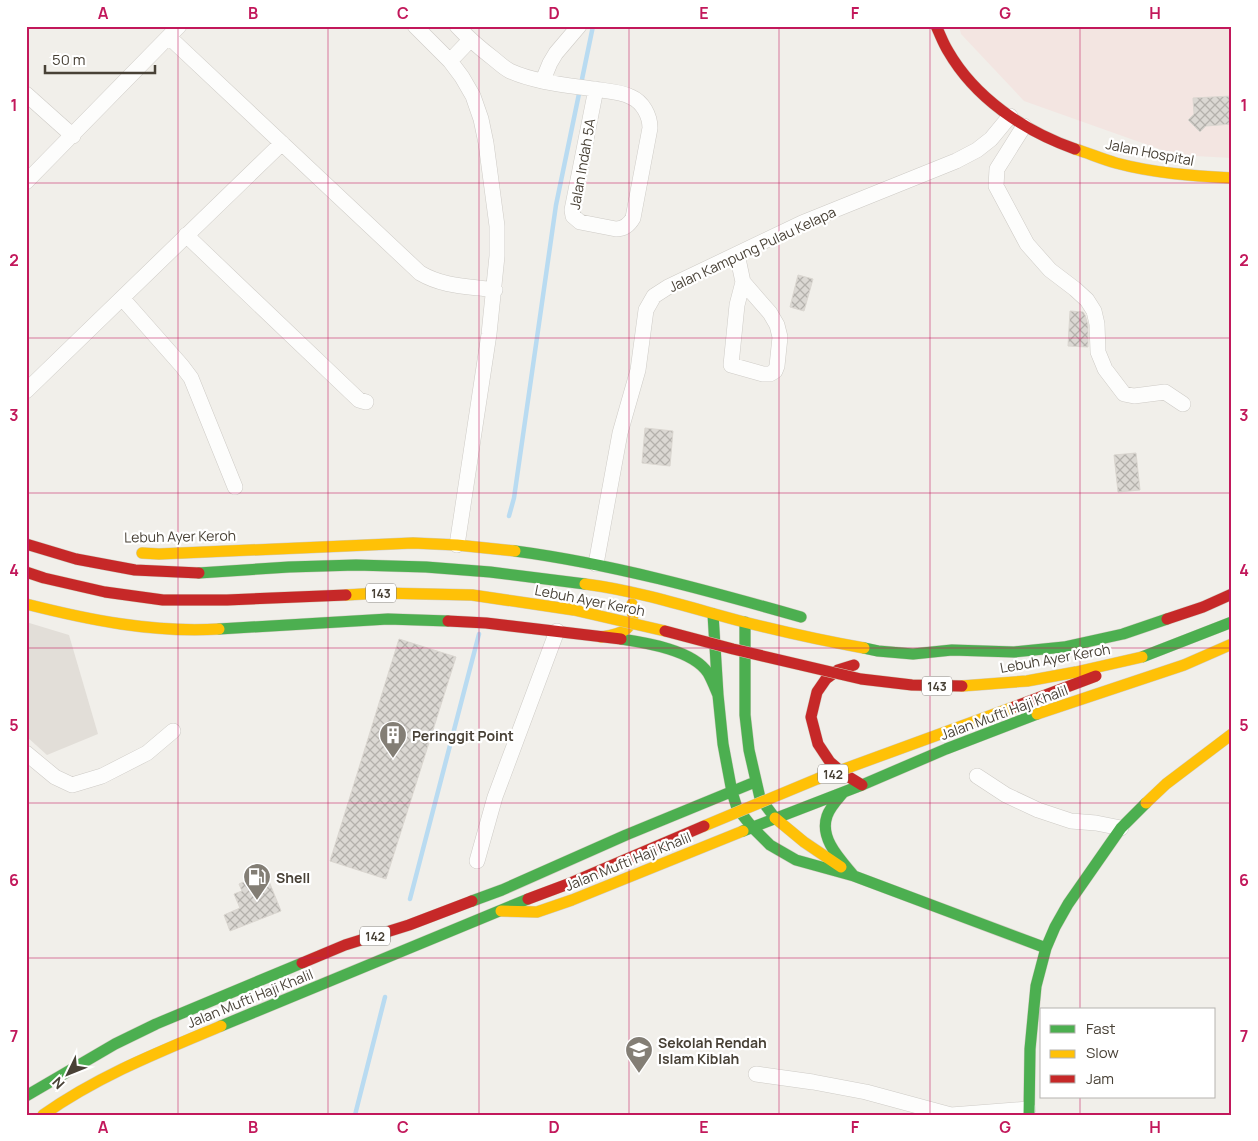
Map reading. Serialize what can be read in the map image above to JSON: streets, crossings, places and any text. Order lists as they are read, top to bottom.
{
  "streets": {
    "main road": [
      "Jalan Hospital",
      "Lebuh Ayer Keroh",
      "143",
      "Jalan Mufti Haji Khalil",
      "142"
    ],
    "street": ["Jalan Indah 5A", "Jalan Kampung Pulau Kelapa"]
  },
  "crossings": [
    ["Jalan Hospital", "Jalan Kampung Pulau Kelapa"],
    ["Jalan Kampung Pulau Kelapa", "Lebuh Ayer Keroh"],
    ["Lebuh Ayer Keroh", "142"],
    ["Jalan Mufti Haji Khalil", "142"]
  ],
  "places": {
    "building": ["Peringgit Point"],
    "fuel station": ["Shell"],
    "school or university": ["Sekolah Rendah Islam Kiblah"]
  },
  "legend": ["Fast", "Slow", "Jam"],
  "scale_bar": "50 m",
  "north": "bottom left",
  "grid": {
    "columns": [
      "A",
      "B",
      "C",
      "D",
      "E",
      "F",
      "G",
      "H"
    ],
    "rows": [
      "1",
      "2",
      "3",
      "4",
      "5",
      "6",
      "7"
    ]
  }
}
